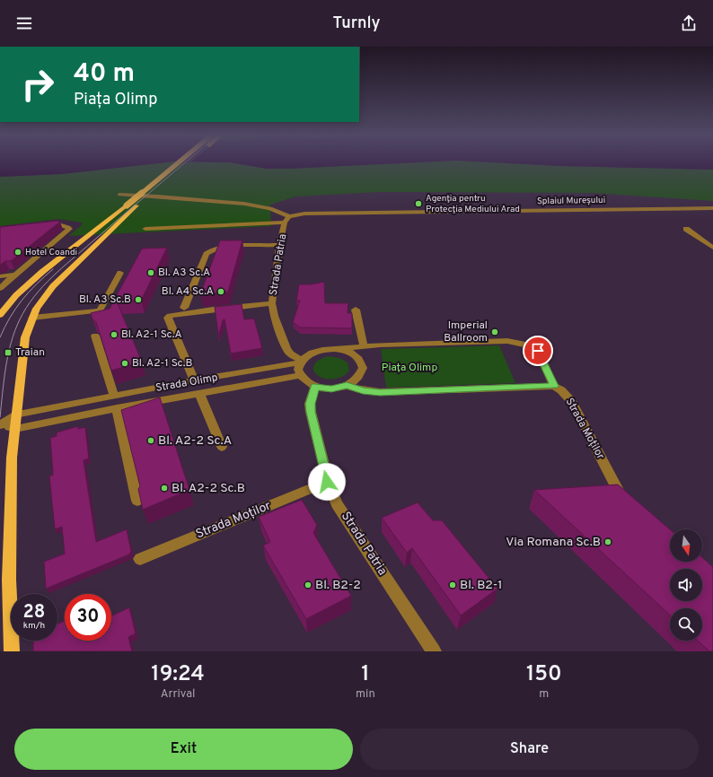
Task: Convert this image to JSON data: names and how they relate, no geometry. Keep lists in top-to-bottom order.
{
  "streets": {
    "street": [
      "Splaiul Mureșului",
      "Strada Patria",
      "Strada Olimp",
      "Strada Moților"
    ]
  },
  "crossings": [
    ["Splaiul Mureșului", "Strada Patria"],
    ["Strada Patria", "Strada Olimp"],
    ["Strada Patria", "Strada Moților"]
  ],
  "parks": ["Piața Olimp"],
  "places": {
    "other": [
      "Agenţia pentru Protecţia Mediului Arad",
      "Hotel Coandi",
      "Bl. A3 Sc.A",
      "Bl. A4 Sc.A",
      "Bl. A3 Sc.B",
      "Imperial Ballroom",
      "Bl. A2-1 Sc.A",
      "Bl. A2-1 Sc.B",
      "Bl. A2-2 Sc.A",
      "Bl. A2-2 Sc.B",
      "Via Romana Sc.B",
      "Bl. B2-2",
      "Bl. B2-1"
    ],
    "transit": ["Traian"]
  },
  "north": "bottom",
  "page": {
    "header": "Turnly",
    "turn": ["40 m", "Piața Olimp"],
    "speed": "28 km/h",
    "limit": "30",
    "eta": [
      "19:24",
      "Arrival",
      "1",
      "min",
      "150",
      "m"
    ],
    "buttons": ["Exit", "Share"]
  }
}
